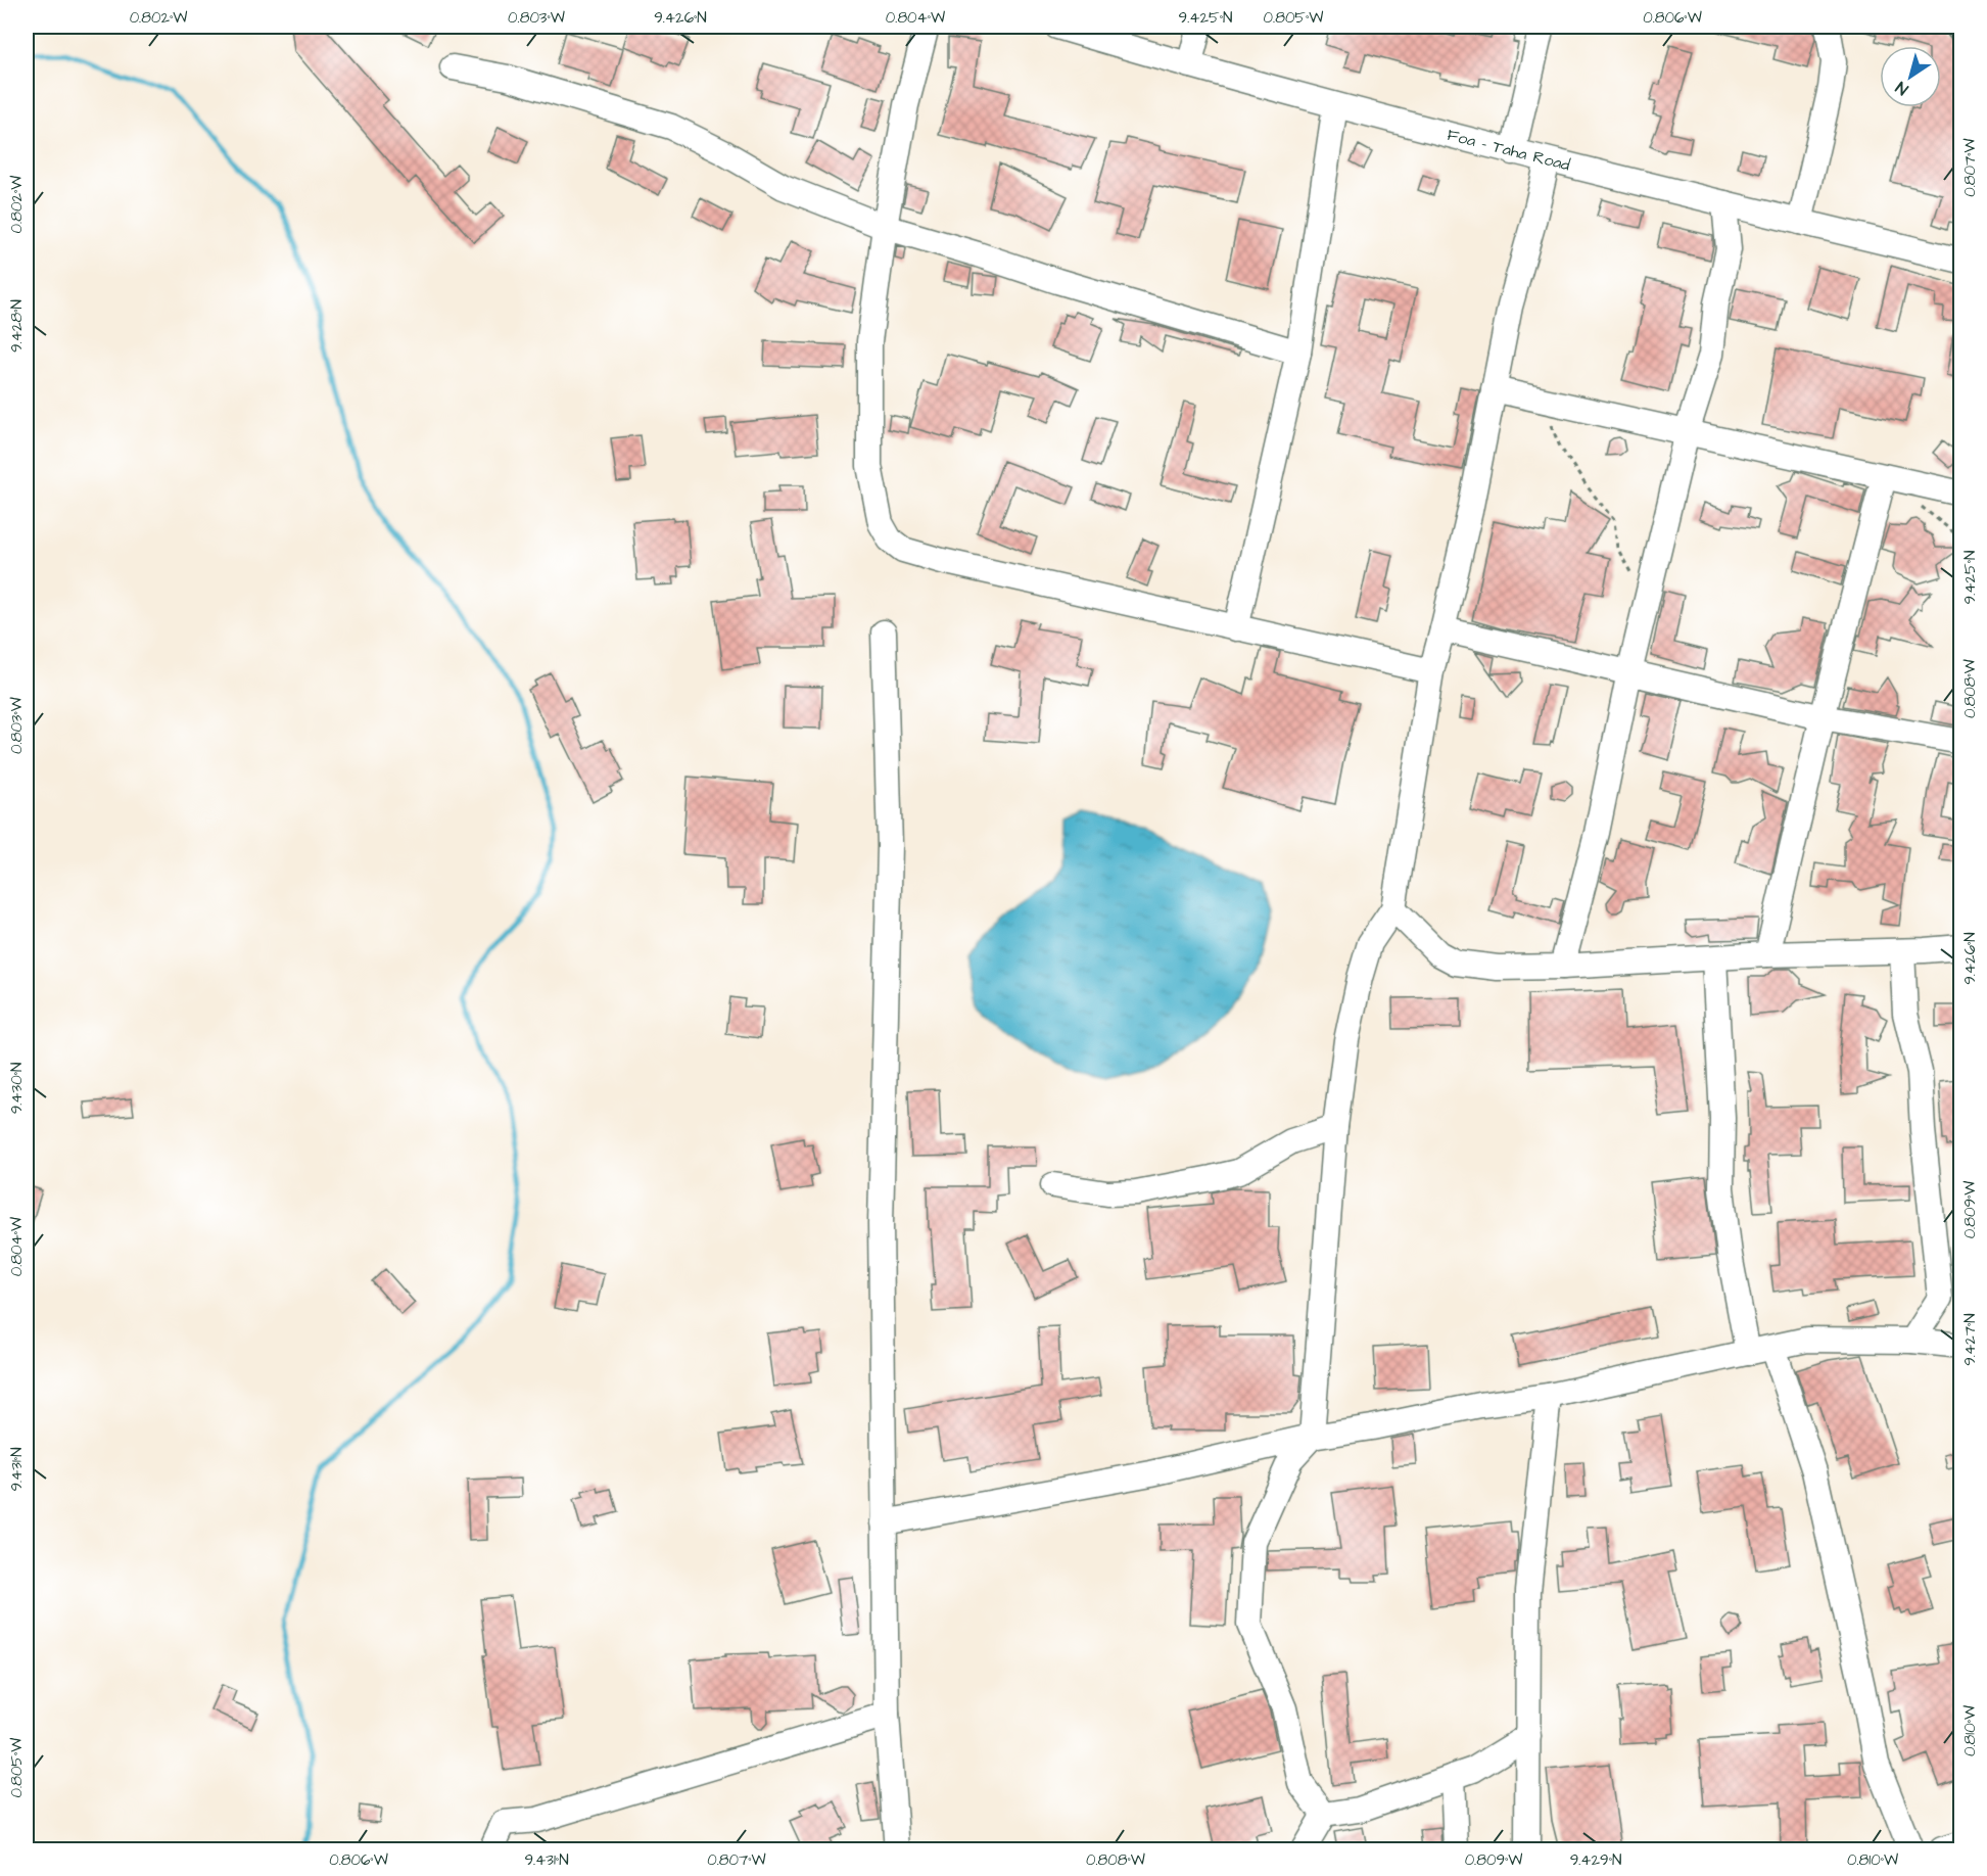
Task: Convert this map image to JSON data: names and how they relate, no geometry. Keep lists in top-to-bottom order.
{
  "streets": {
    "street": ["Foa - Taha Road"]
  },
  "north": "bottom left",
  "coordinates": [
    "0.802°W",
    "0.803°W",
    "9.426°N",
    "0.804°W",
    "9.425°N",
    "0.805°W",
    "0.806°W",
    "0.807°W",
    "9.428°N",
    "0.808°W",
    "9.430°N",
    "0.809°W",
    "9.427°N",
    "9.431°N",
    "0.810°W",
    "9.429°N"
  ]
}
